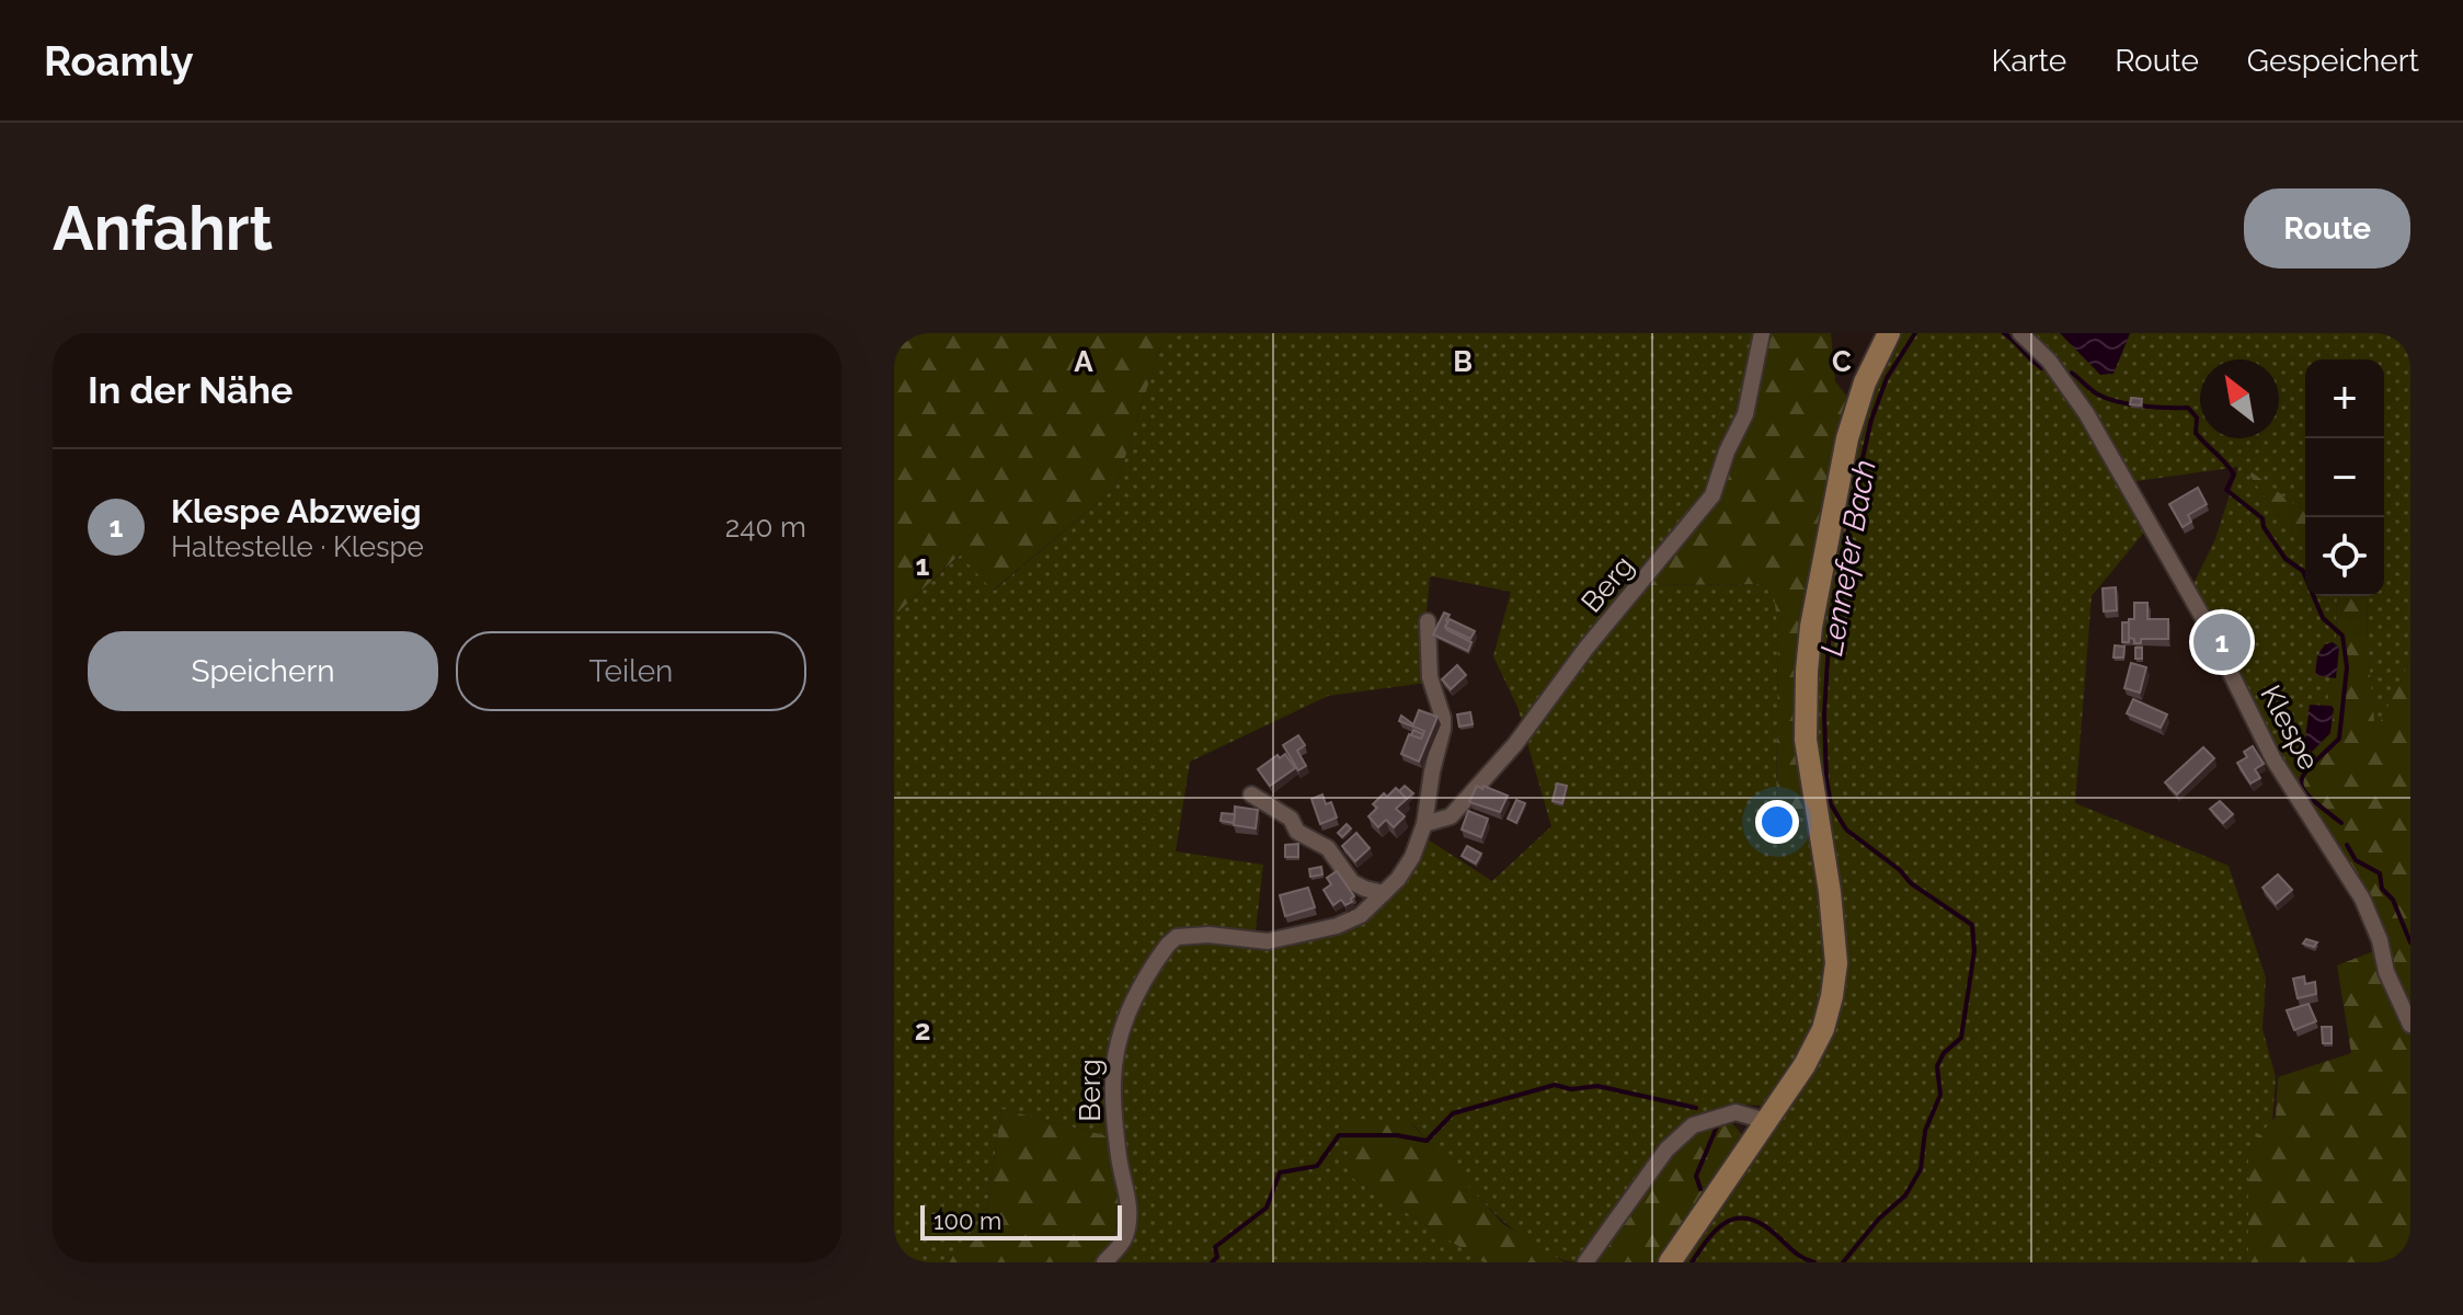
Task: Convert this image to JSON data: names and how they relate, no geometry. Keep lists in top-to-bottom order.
{
  "streets": {
    "street": ["Berg", "Klespe"]
  },
  "water": ["Lennefer Bach"],
  "scale_bar": "100 m",
  "north": "top left",
  "page": {
    "header": "Roamly",
    "nav": ["Karte", "Route", "Gespeichert"],
    "buttons": [
      "Route",
      ["Speichern", "Teilen"]
    ],
    "title": "Anfahrt",
    "heading": "In der Nähe",
    "map_buttons": ["+", "−"],
    "list": [
      {
        "mark": "1",
        "name": "Klespe Abzweig",
        "note": "Haltestelle · Klespe",
        "value": "240 m"
      }
    ],
    "pins": "1",
    "scale": "100 m"
  },
  "grid": {
    "columns": ["A", "B", "C"],
    "rows": ["1", "2"]
  }
}
